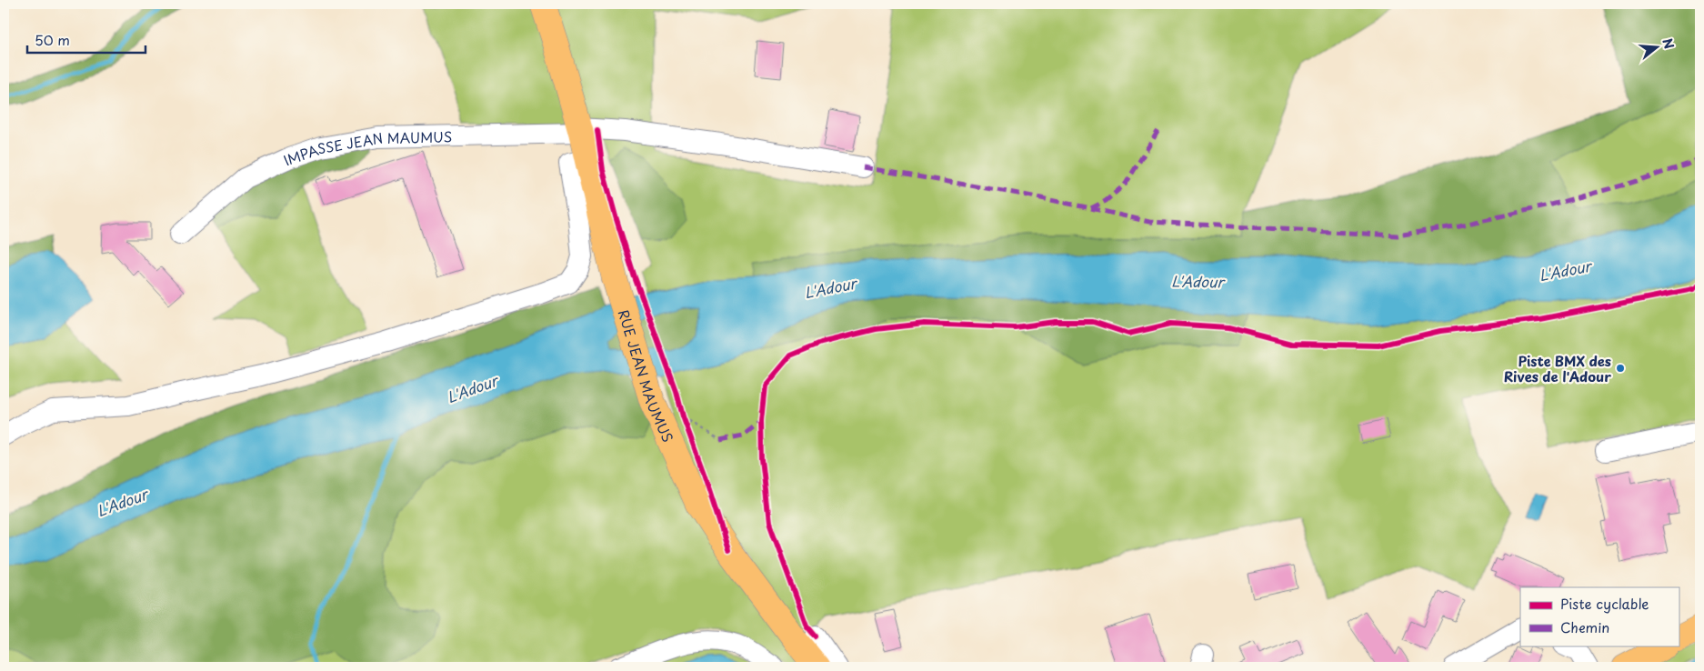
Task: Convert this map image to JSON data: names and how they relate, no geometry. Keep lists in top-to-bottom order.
{
  "streets": {
    "main road": ["RUE JEAN MAUMUS"],
    "street": ["IMPASSE JEAN MAUMUS"]
  },
  "crossings": [
    ["IMPASSE JEAN MAUMUS", "RUE JEAN MAUMUS"]
  ],
  "water": ["L'Adour"],
  "places": ["Piste BMX des Rives de l'Adour"],
  "legend": ["Piste cyclable", "Chemin"],
  "scale_bar": "50 m",
  "north": "right"
}
